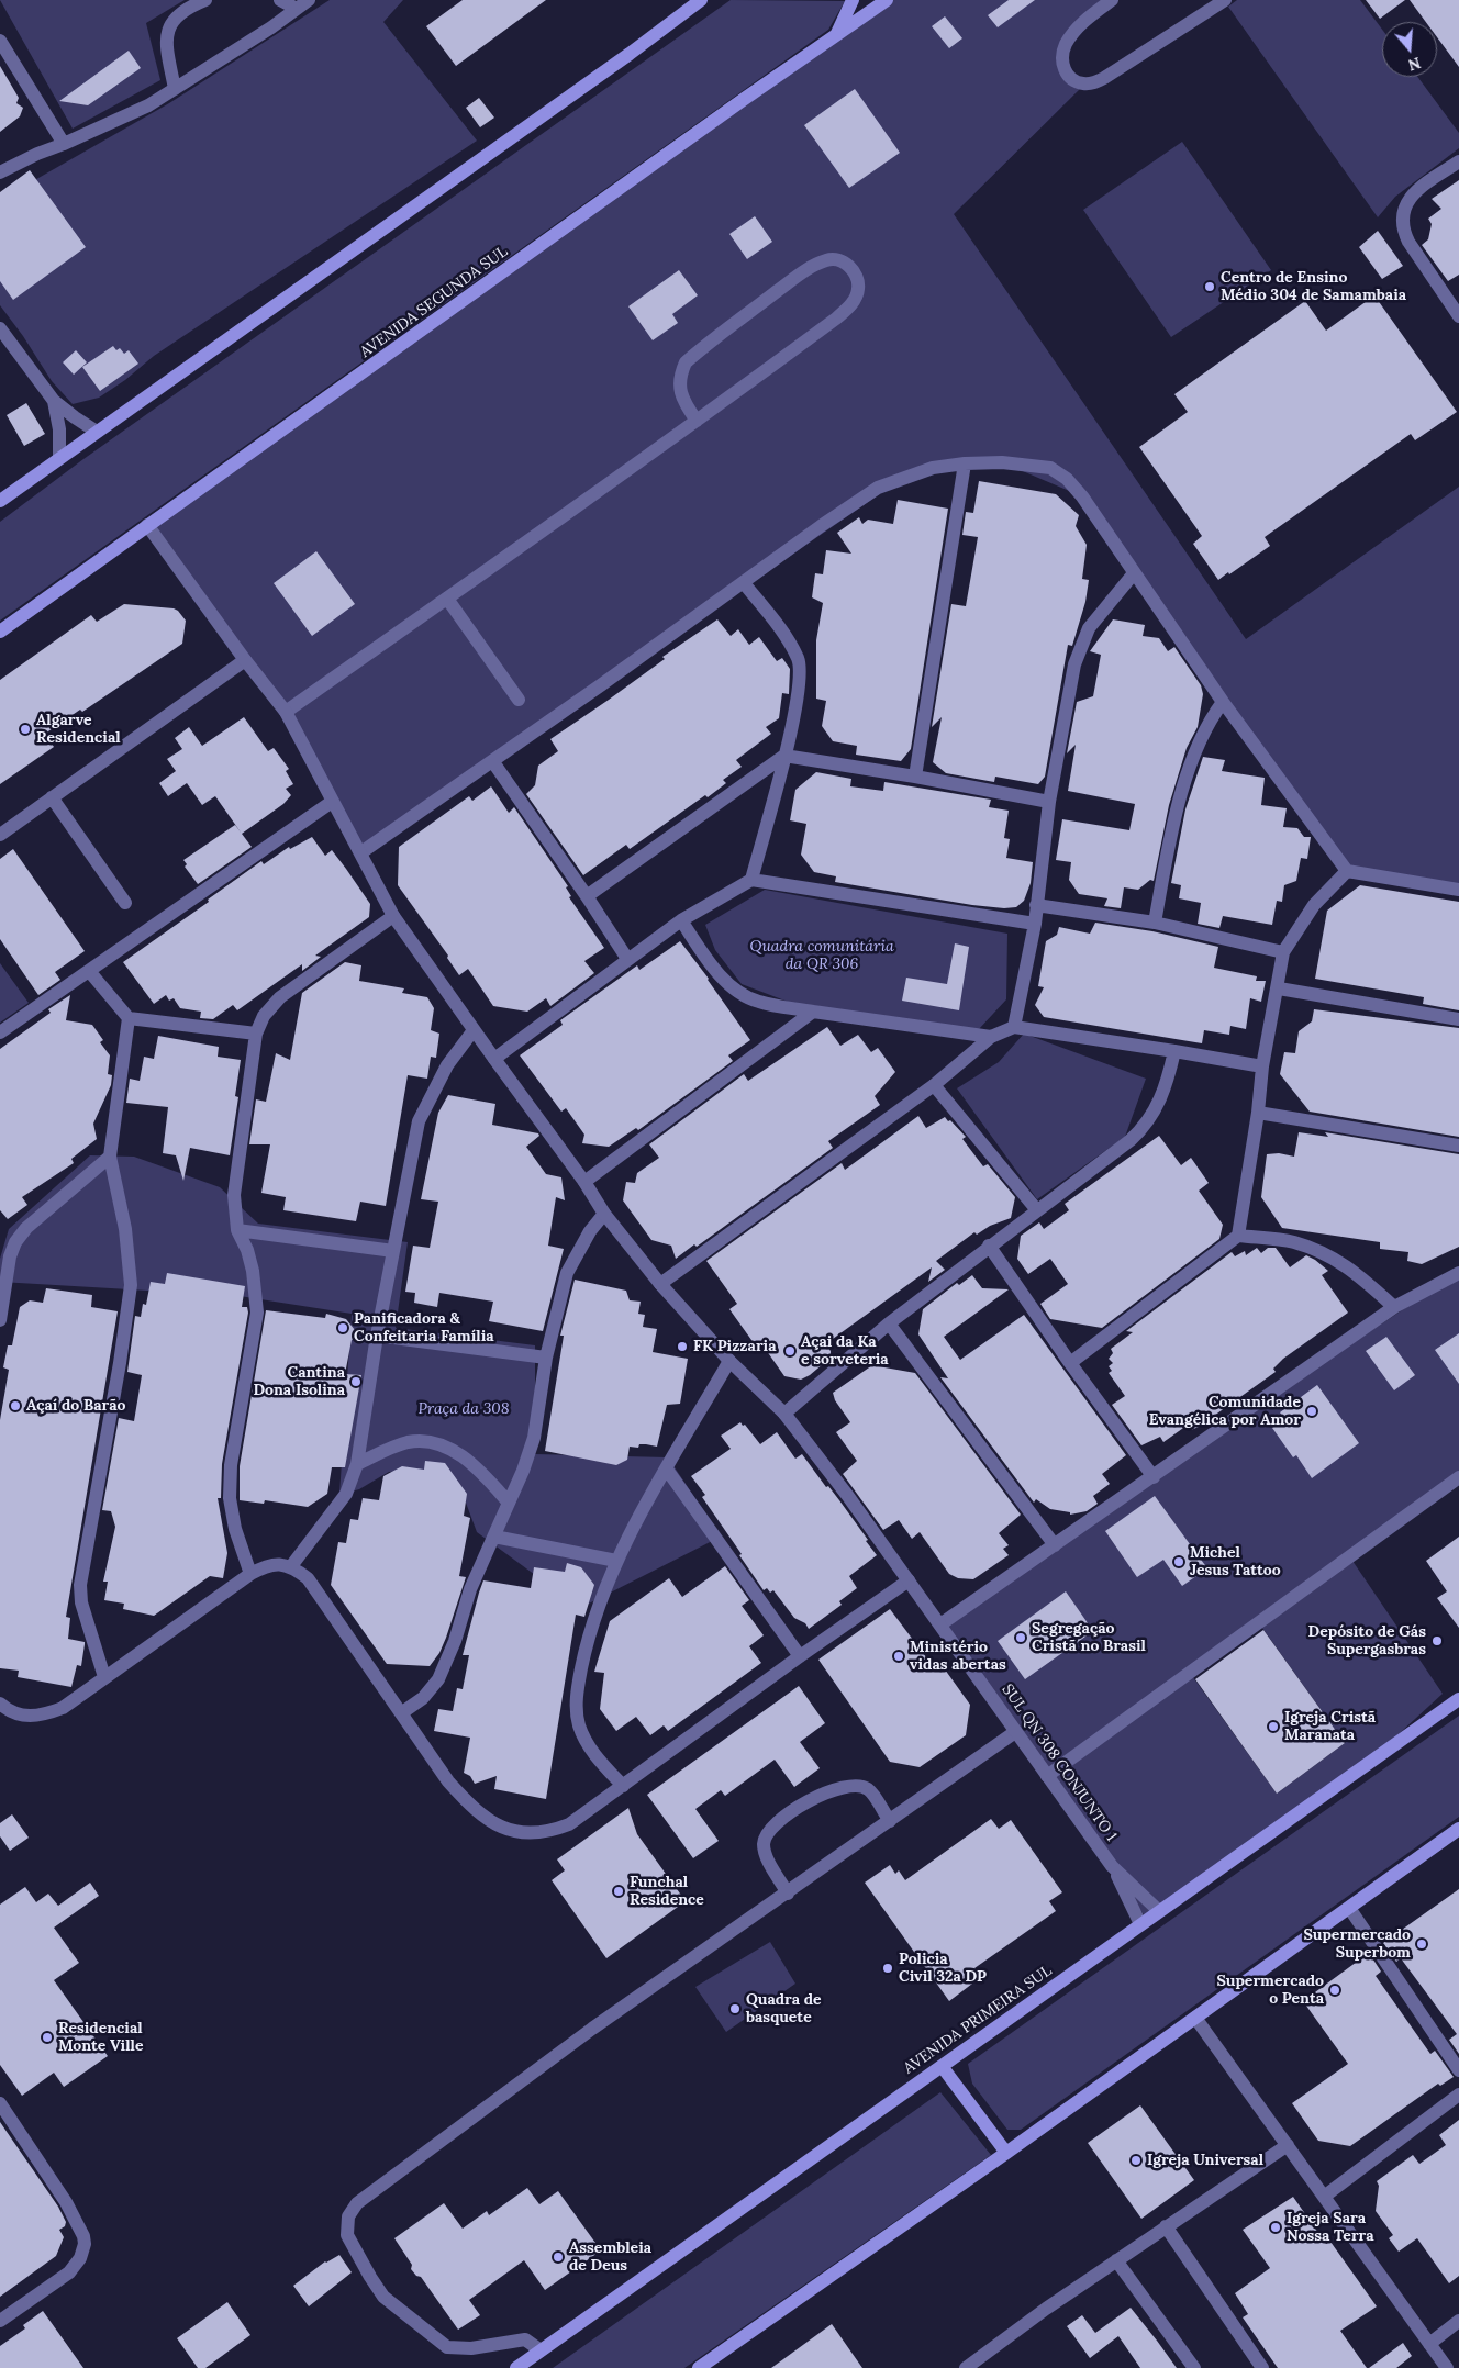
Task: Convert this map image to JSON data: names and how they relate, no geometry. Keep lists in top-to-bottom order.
{
  "streets": {
    "main road": ["AVENIDA SEGUNDA SUL", "AVENIDA PRIMEIRA SUL"],
    "street": ["SUL QN 308 CONJUNTO 1"]
  },
  "crossings": [
    ["AVENIDA SEGUNDA SUL", "SUL QN 308 CONJUNTO 1"],
    ["SUL QN 308 CONJUNTO 1", "AVENIDA PRIMEIRA SUL"]
  ],
  "parks": ["Quadra comunitária da QR 306", "Praça da 308"],
  "places": [
    "Centro de Ensino Médio 304 de Samambaia",
    "Algarve Residencial",
    "Panificadora & Confeitaria Família",
    "FK Pizzaria",
    "Açai da Ka e sorveteria",
    "Cantina Dona Isolina",
    "Açaí do Barão",
    "Comunidade Evangélica por Amor",
    "Michel Jesus Tattoo",
    "Segregação Cristã no Brasil",
    "Depósito de Gás Supergasbras",
    "Ministério vidas abertas",
    "Igreja Cristã Maranata",
    "Funchal Residence",
    "Supermercado Superbom",
    "Policia Civil 32a DP",
    "Supermercado o Penta",
    "Quadra de basquete",
    "Residencial Monte Ville",
    "Igreja Universal",
    "Igreja Sara Nossa Terra",
    "Assembleia de Deus"
  ],
  "north": "bottom"
}
